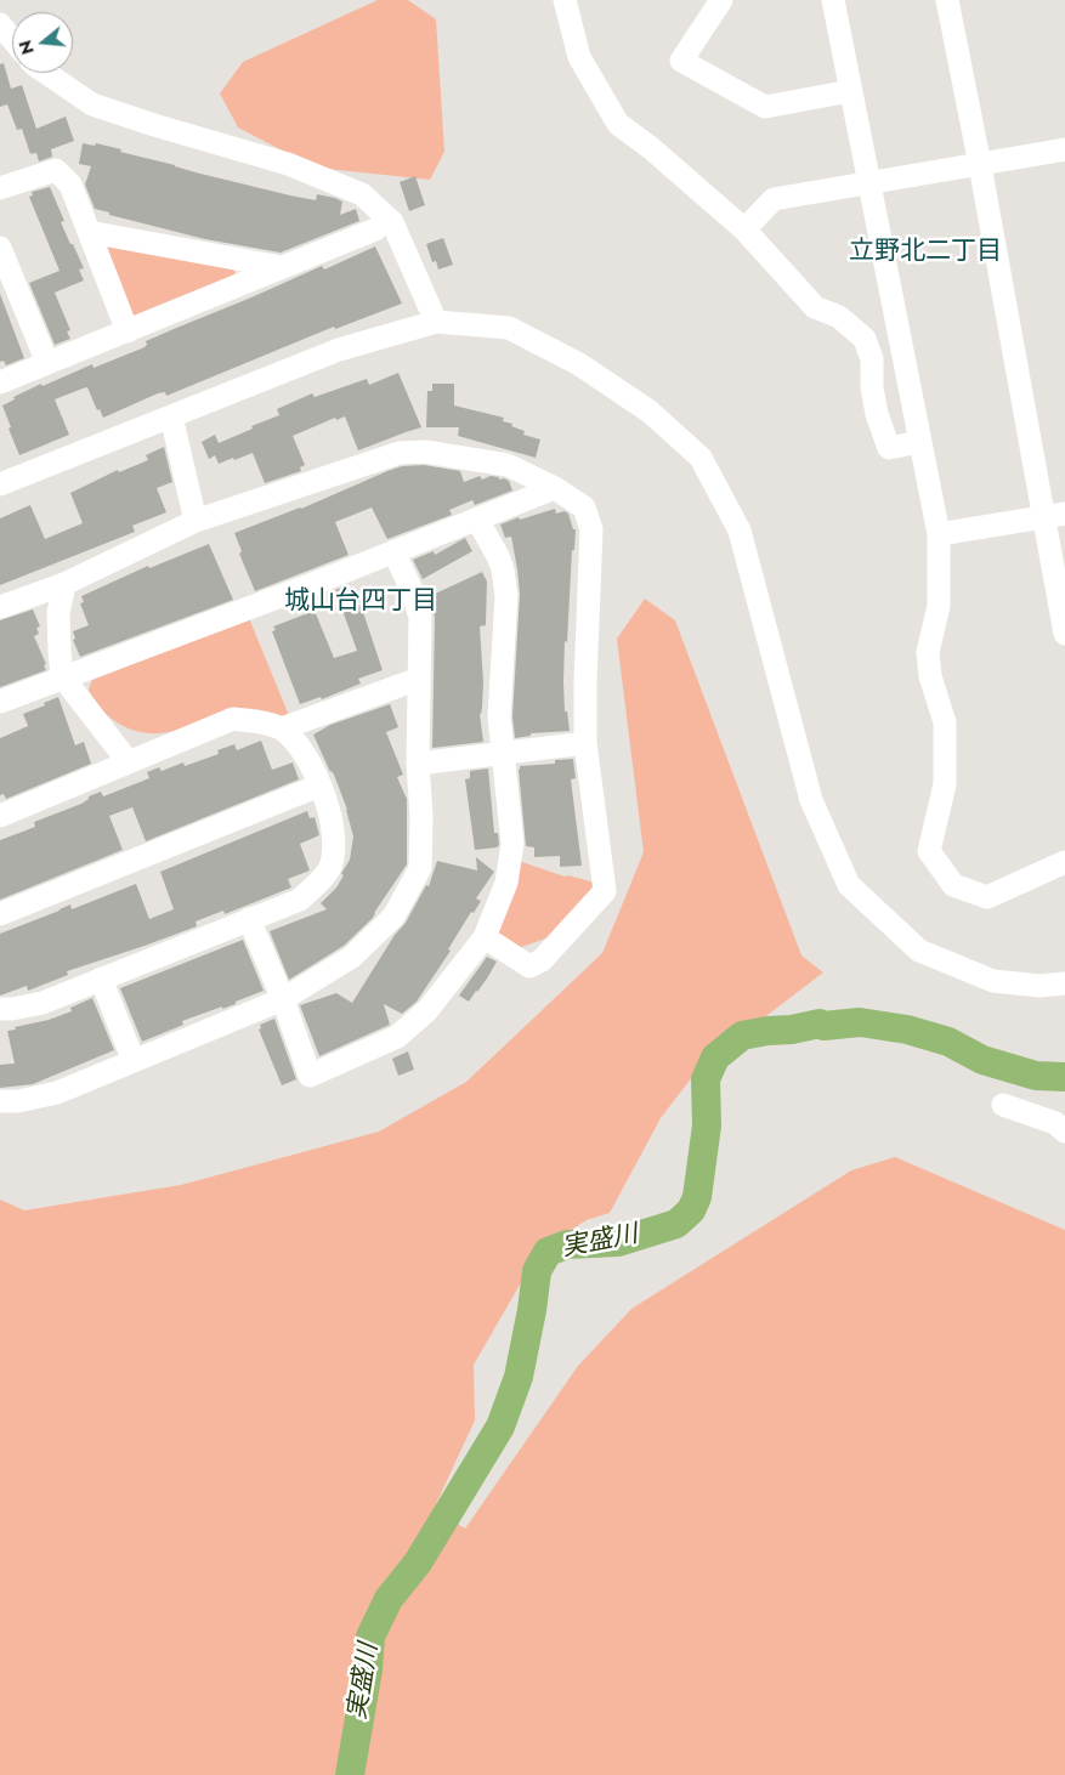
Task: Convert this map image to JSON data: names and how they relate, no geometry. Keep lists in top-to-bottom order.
{
  "districts": ["立野北二丁目", "城山台四丁目"],
  "water": ["実盛川"],
  "north": "left"
}
